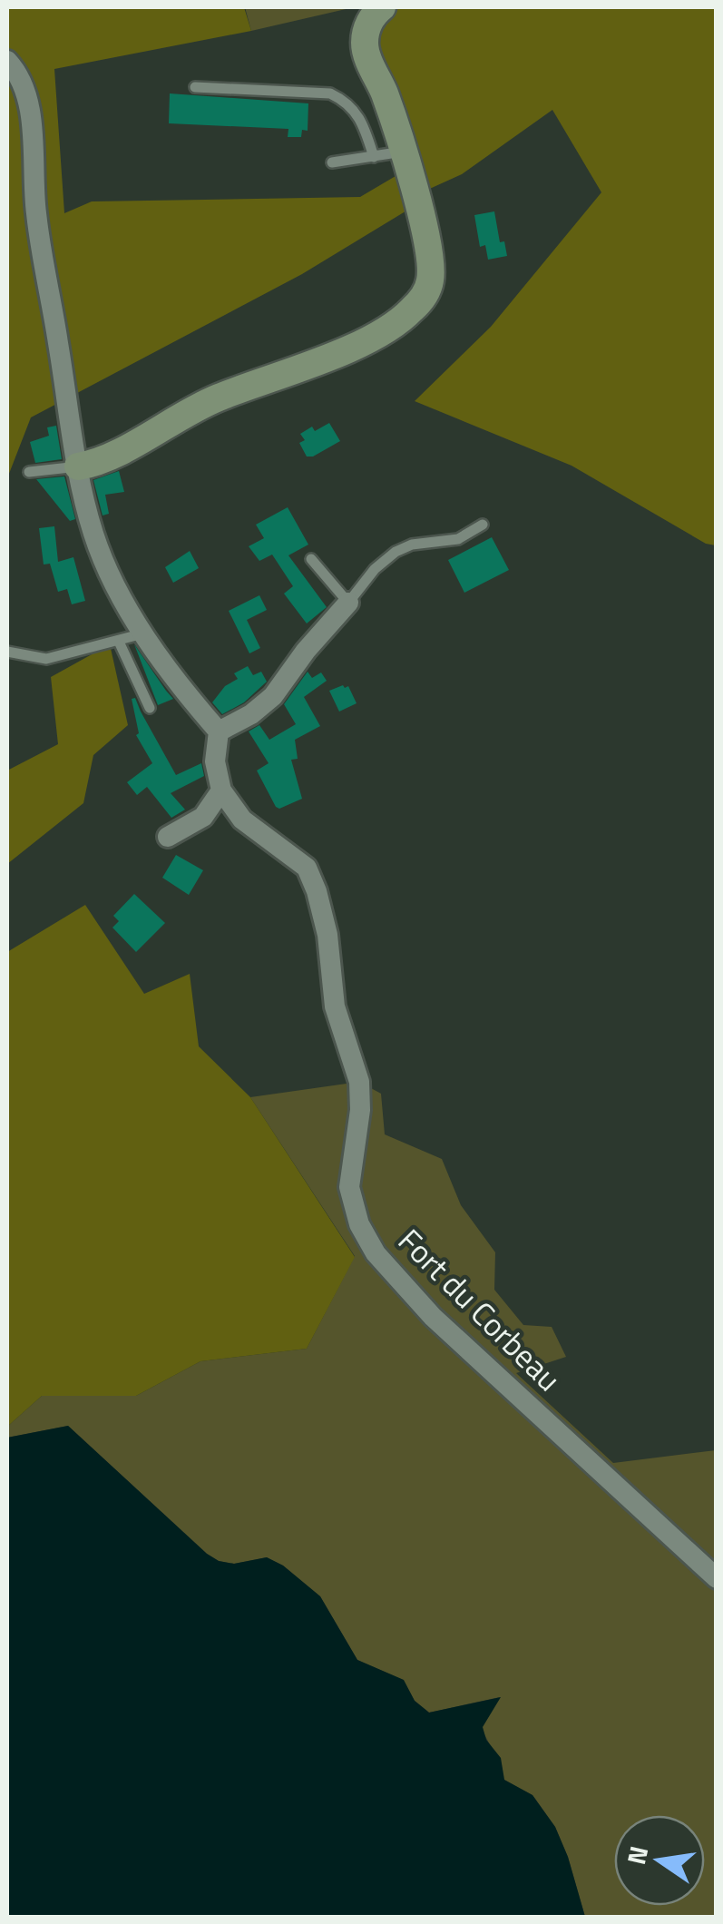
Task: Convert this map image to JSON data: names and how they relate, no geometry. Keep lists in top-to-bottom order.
{
  "streets": {
    "street": ["Fort du Corbeau"]
  },
  "north": "left"
}
